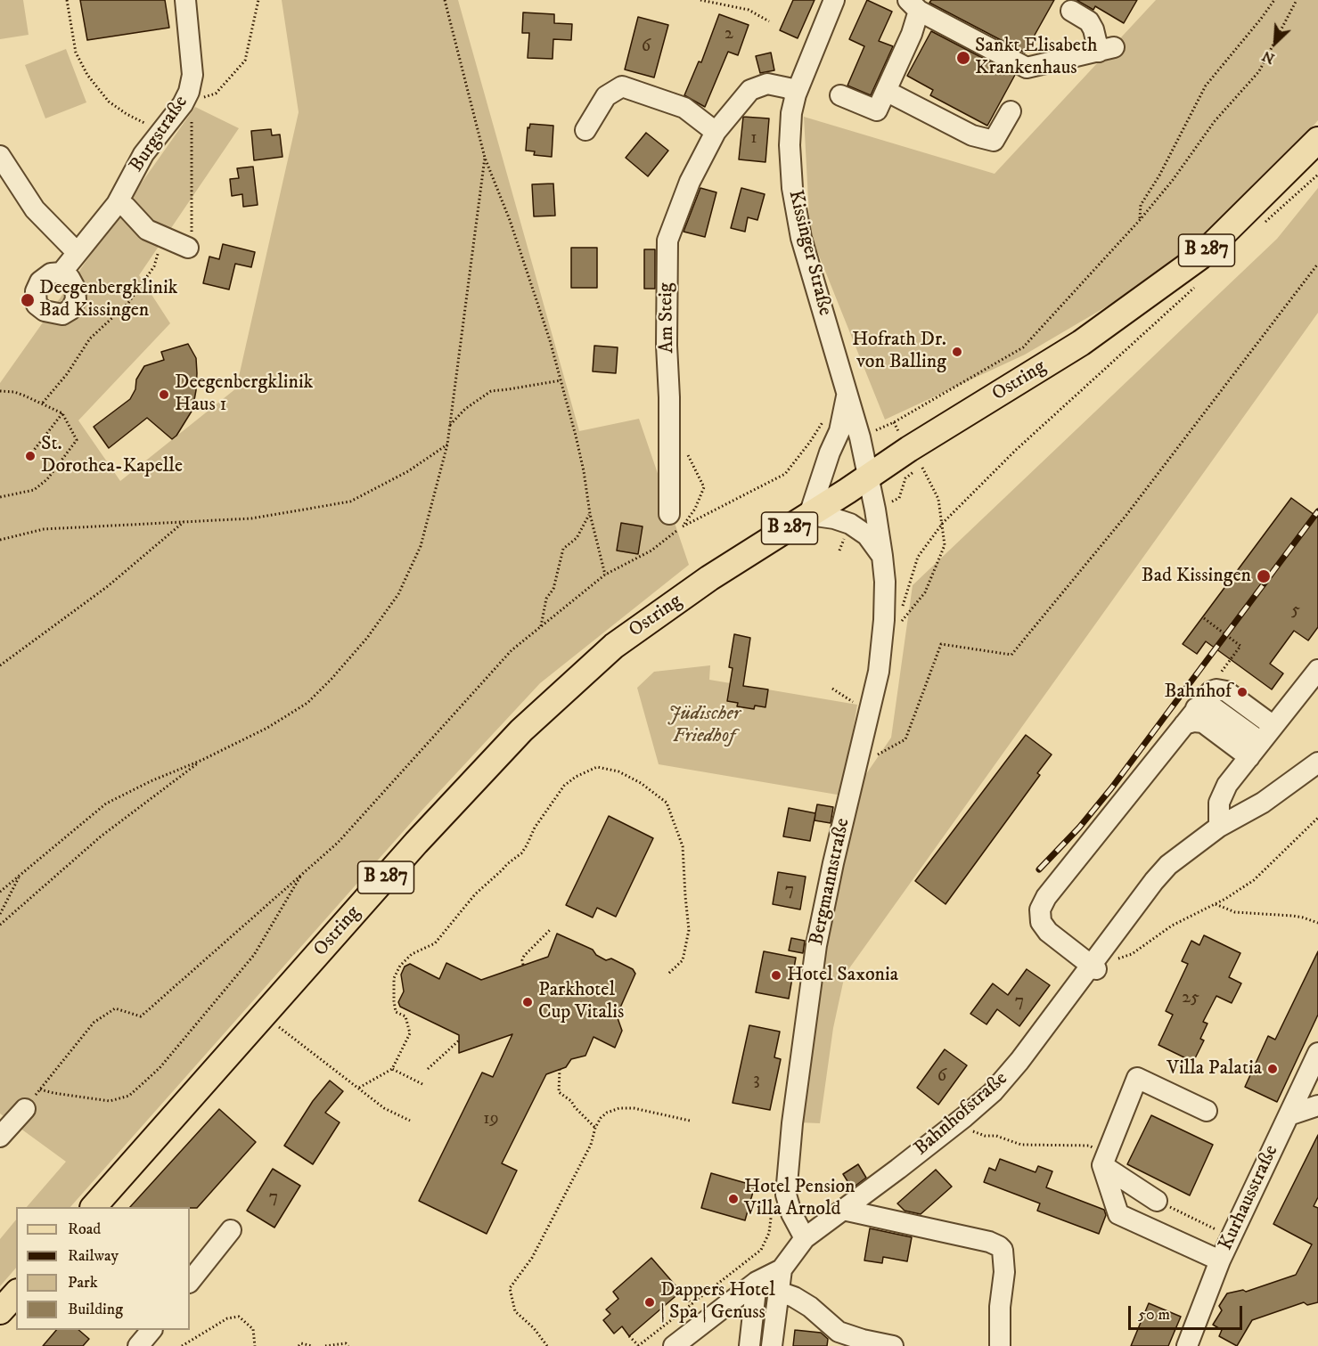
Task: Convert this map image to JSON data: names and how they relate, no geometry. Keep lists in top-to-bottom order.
{
  "streets": {
    "main road": ["B 287", "Ostring"],
    "street": [
      "Burgstraße",
      "Kissinger Straße",
      "Am Steig",
      "Bergmannstraße",
      "Bahnhofstraße",
      "Kurhausstraße"
    ]
  },
  "crossings": [
    ["Kissinger Straße", "Am Steig"],
    ["Kissinger Straße", "Ostring"],
    ["Kissinger Straße", "Bergmannstraße"],
    ["Ostring", "Bergmannstraße"],
    ["Bergmannstraße", "Bahnhofstraße"]
  ],
  "parks": ["Jüdischer Friedhof"],
  "places": [
    "Sankt Elisabeth Krankenhaus",
    "Deegenbergklinik Bad Kissingen",
    "Hofrath Dr. von Balling",
    "Deegenbergklinik Haus 1",
    "St. Dorothea-Kapelle",
    "Bad Kissingen",
    "Bahnhof",
    "Hotel Saxonia",
    "Parkhotel Cup Vitalis",
    "Villa Palatia",
    "Hotel Pension Villa Arnold",
    "Dappers Hotel | Spa | Genuss"
  ],
  "house_numbers": [
    "2",
    "6",
    "1",
    "5",
    "7",
    "25",
    "7",
    "6",
    "3",
    "19",
    "7"
  ],
  "legend": [
    "Road",
    "Railway",
    "Park",
    "Building"
  ],
  "scale_bar": "50 m",
  "north": "bottom left"
}
